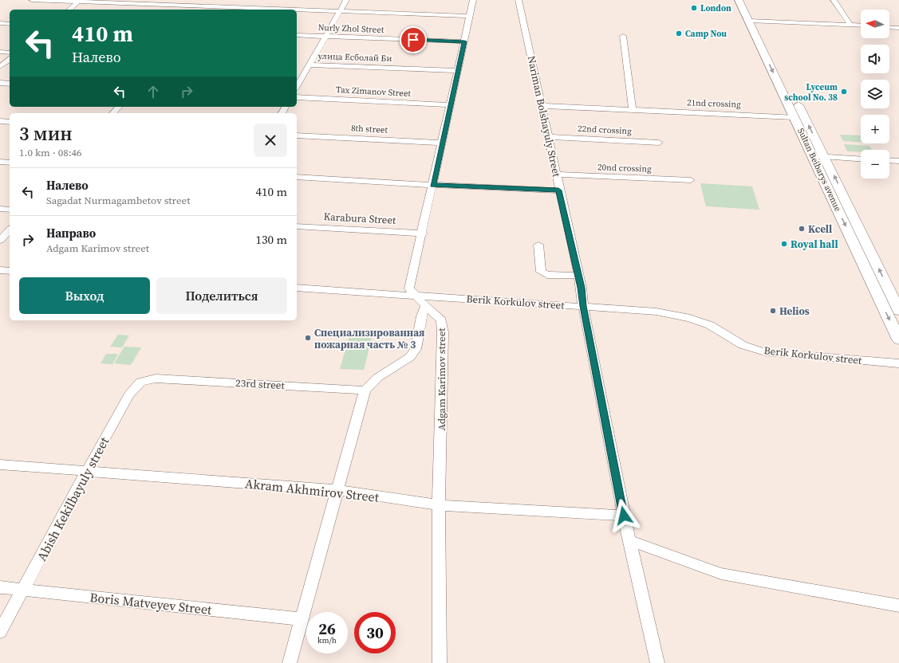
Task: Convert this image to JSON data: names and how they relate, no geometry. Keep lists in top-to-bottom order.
{
  "streets": {
    "main road": ["Sultan Beibarys avenue"],
    "street": [
      "Nurly Zhol Street",
      "улица Есболай Би",
      "Tax Zimanov Street",
      "21nd crossing",
      "Nariman Bolshayuly Street",
      "8th street",
      "22nd crossing",
      "20nd crossing",
      "Karabura Street",
      "Berik Korkulov street",
      "Adgam Karimov street",
      "23rd street",
      "Akram Akhmirov Street",
      "Abish Kekilbayuly street",
      "Boris Matveyev Street"
    ]
  },
  "crossings": [
    ["Nurly Zhol Street", "Adgam Karimov street"],
    ["улица Есболай Би", "Adgam Karimov street"],
    ["Tax Zimanov Street", "Adgam Karimov street"],
    ["21nd crossing", "Nariman Bolshayuly Street"],
    ["21nd crossing", "Sultan Beibarys avenue"],
    ["Nariman Bolshayuly Street", "22nd crossing"],
    ["Nariman Bolshayuly Street", "20nd crossing"],
    ["Nariman Bolshayuly Street", "Berik Korkulov street"],
    ["Nariman Bolshayuly Street", "Akram Akhmirov Street"],
    ["8th street", "Adgam Karimov street"],
    ["Karabura Street", "Adgam Karimov street"],
    ["Berik Korkulov street", "Adgam Karimov street"],
    ["Adgam Karimov street", "Akram Akhmirov Street"],
    ["23rd street", "Abish Kekilbayuly street"],
    ["Akram Akhmirov Street", "Abish Kekilbayuly street"],
    ["Abish Kekilbayuly street", "Boris Matveyev Street"]
  ],
  "places": [
    "London",
    "Camp Nou",
    "Lyceum school No. 38",
    "Kcell",
    "Royal hall",
    "Helios",
    "Специализированная пожарная часть № 3"
  ],
  "north": "left",
  "page": {
    "map_buttons": ["+", "−"],
    "turn": ["410 m", "Налево"],
    "heading": ["3 мин", "1.0 km · 08:46"],
    "list": [
      {
        "name": "Налево",
        "note": "Sagadat Nurmagambetov street",
        "value": "410 m"
      },
      {
        "name": "Направо",
        "note": "Adgam Karimov street",
        "value": "130 m"
      }
    ],
    "buttons": ["Выход", "Поделиться"],
    "speed": "26 km/h",
    "limit": "30"
  }
}
